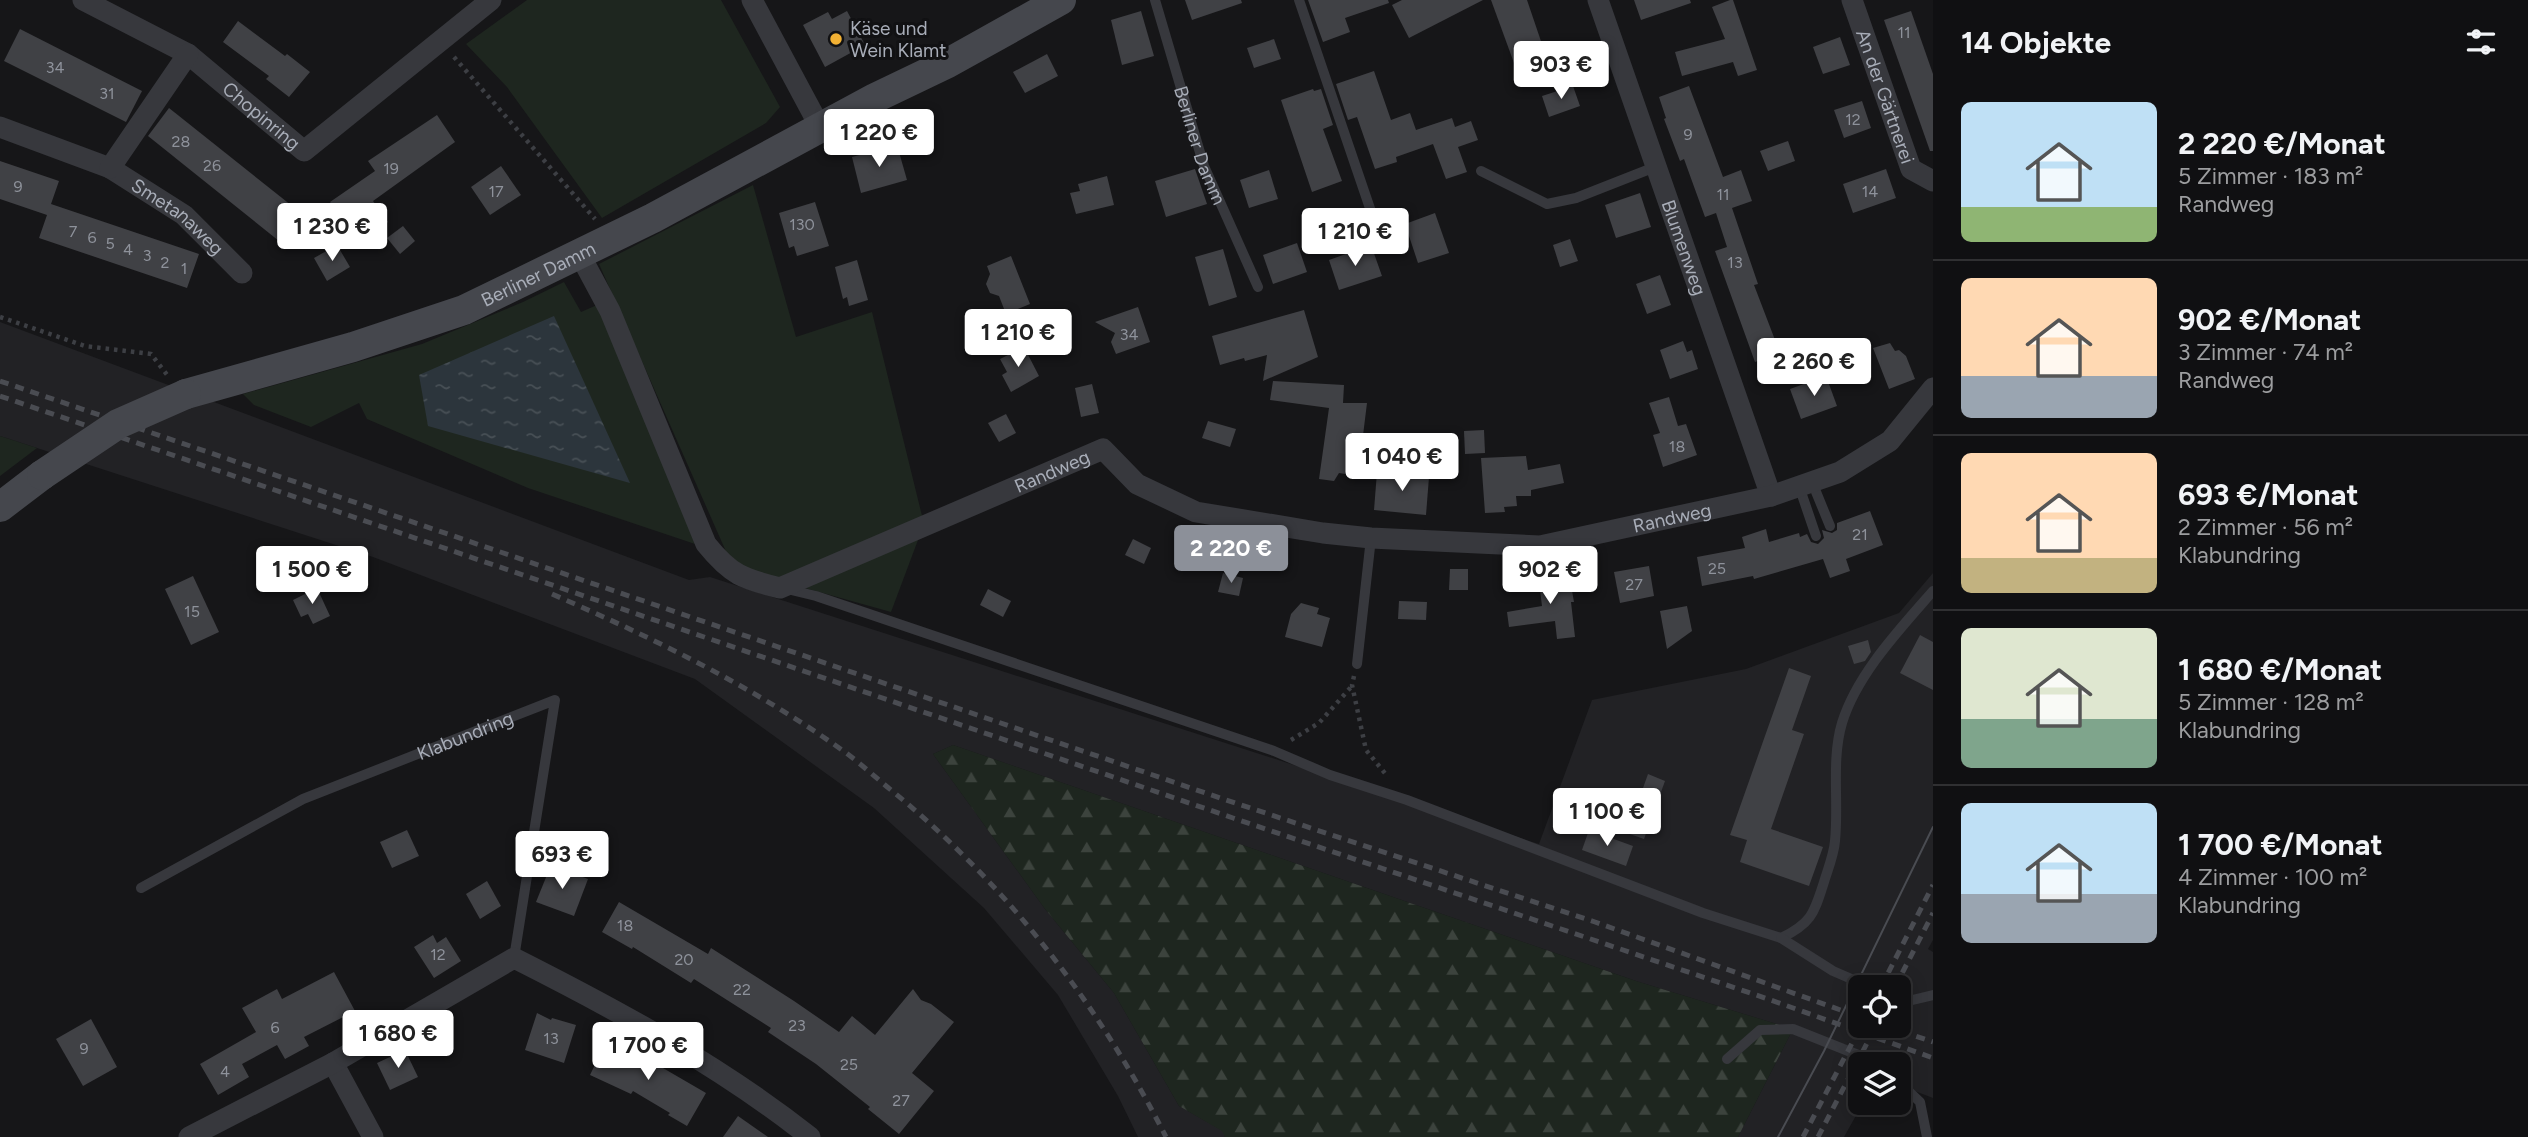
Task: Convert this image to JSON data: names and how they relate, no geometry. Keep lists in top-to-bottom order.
{
  "streets": {
    "main road": ["Berliner Damm"],
    "street": [
      "An der Gärtnerei",
      "Chopinring",
      "Smetanaweg",
      "Blumenweg",
      "Randweg"
    ],
    "lane": ["Klabundring"]
  },
  "crossings": [
    ["Chopinring", "Smetanaweg"],
    ["Blumenweg", "Randweg"]
  ],
  "places": ["Käse und Wein Klamt"],
  "house_numbers": [
    "11",
    "34",
    "31",
    "12",
    "9",
    "28",
    "26",
    "19",
    "9",
    "17",
    "14",
    "11",
    "130",
    "7",
    "6",
    "5",
    "4",
    "3",
    "2",
    "13",
    "1",
    "34",
    "18",
    "21",
    "25",
    "27",
    "15",
    "18",
    "12",
    "20",
    "22",
    "23",
    "6",
    "13",
    "9",
    "25",
    "4",
    "27"
  ],
  "page": {
    "heading": "14 Objekte",
    "price": [
      "903 €",
      "1 220 €",
      "1 230 €",
      "1 210 €",
      "1 210 €",
      "2 260 €",
      "1 040 €",
      "2 220 €",
      "1 500 €",
      "902 €",
      "1 100 €",
      "693 €",
      "1 680 €",
      "1 700 €"
    ],
    "list": [
      {
        "name": "2 220 €/Monat",
        "note": "5 Zimmer · 183 m² · Randweg"
      },
      {
        "name": "902 €/Monat",
        "note": "3 Zimmer · 74 m² · Randweg"
      },
      {
        "name": "693 €/Monat",
        "note": "2 Zimmer · 56 m² · Klabundring"
      },
      {
        "name": "1 680 €/Monat",
        "note": "5 Zimmer · 128 m² · Klabundring"
      },
      {
        "name": "1 700 €/Monat",
        "note": "4 Zimmer · 100 m² · Klabundring"
      }
    ]
  }
}
